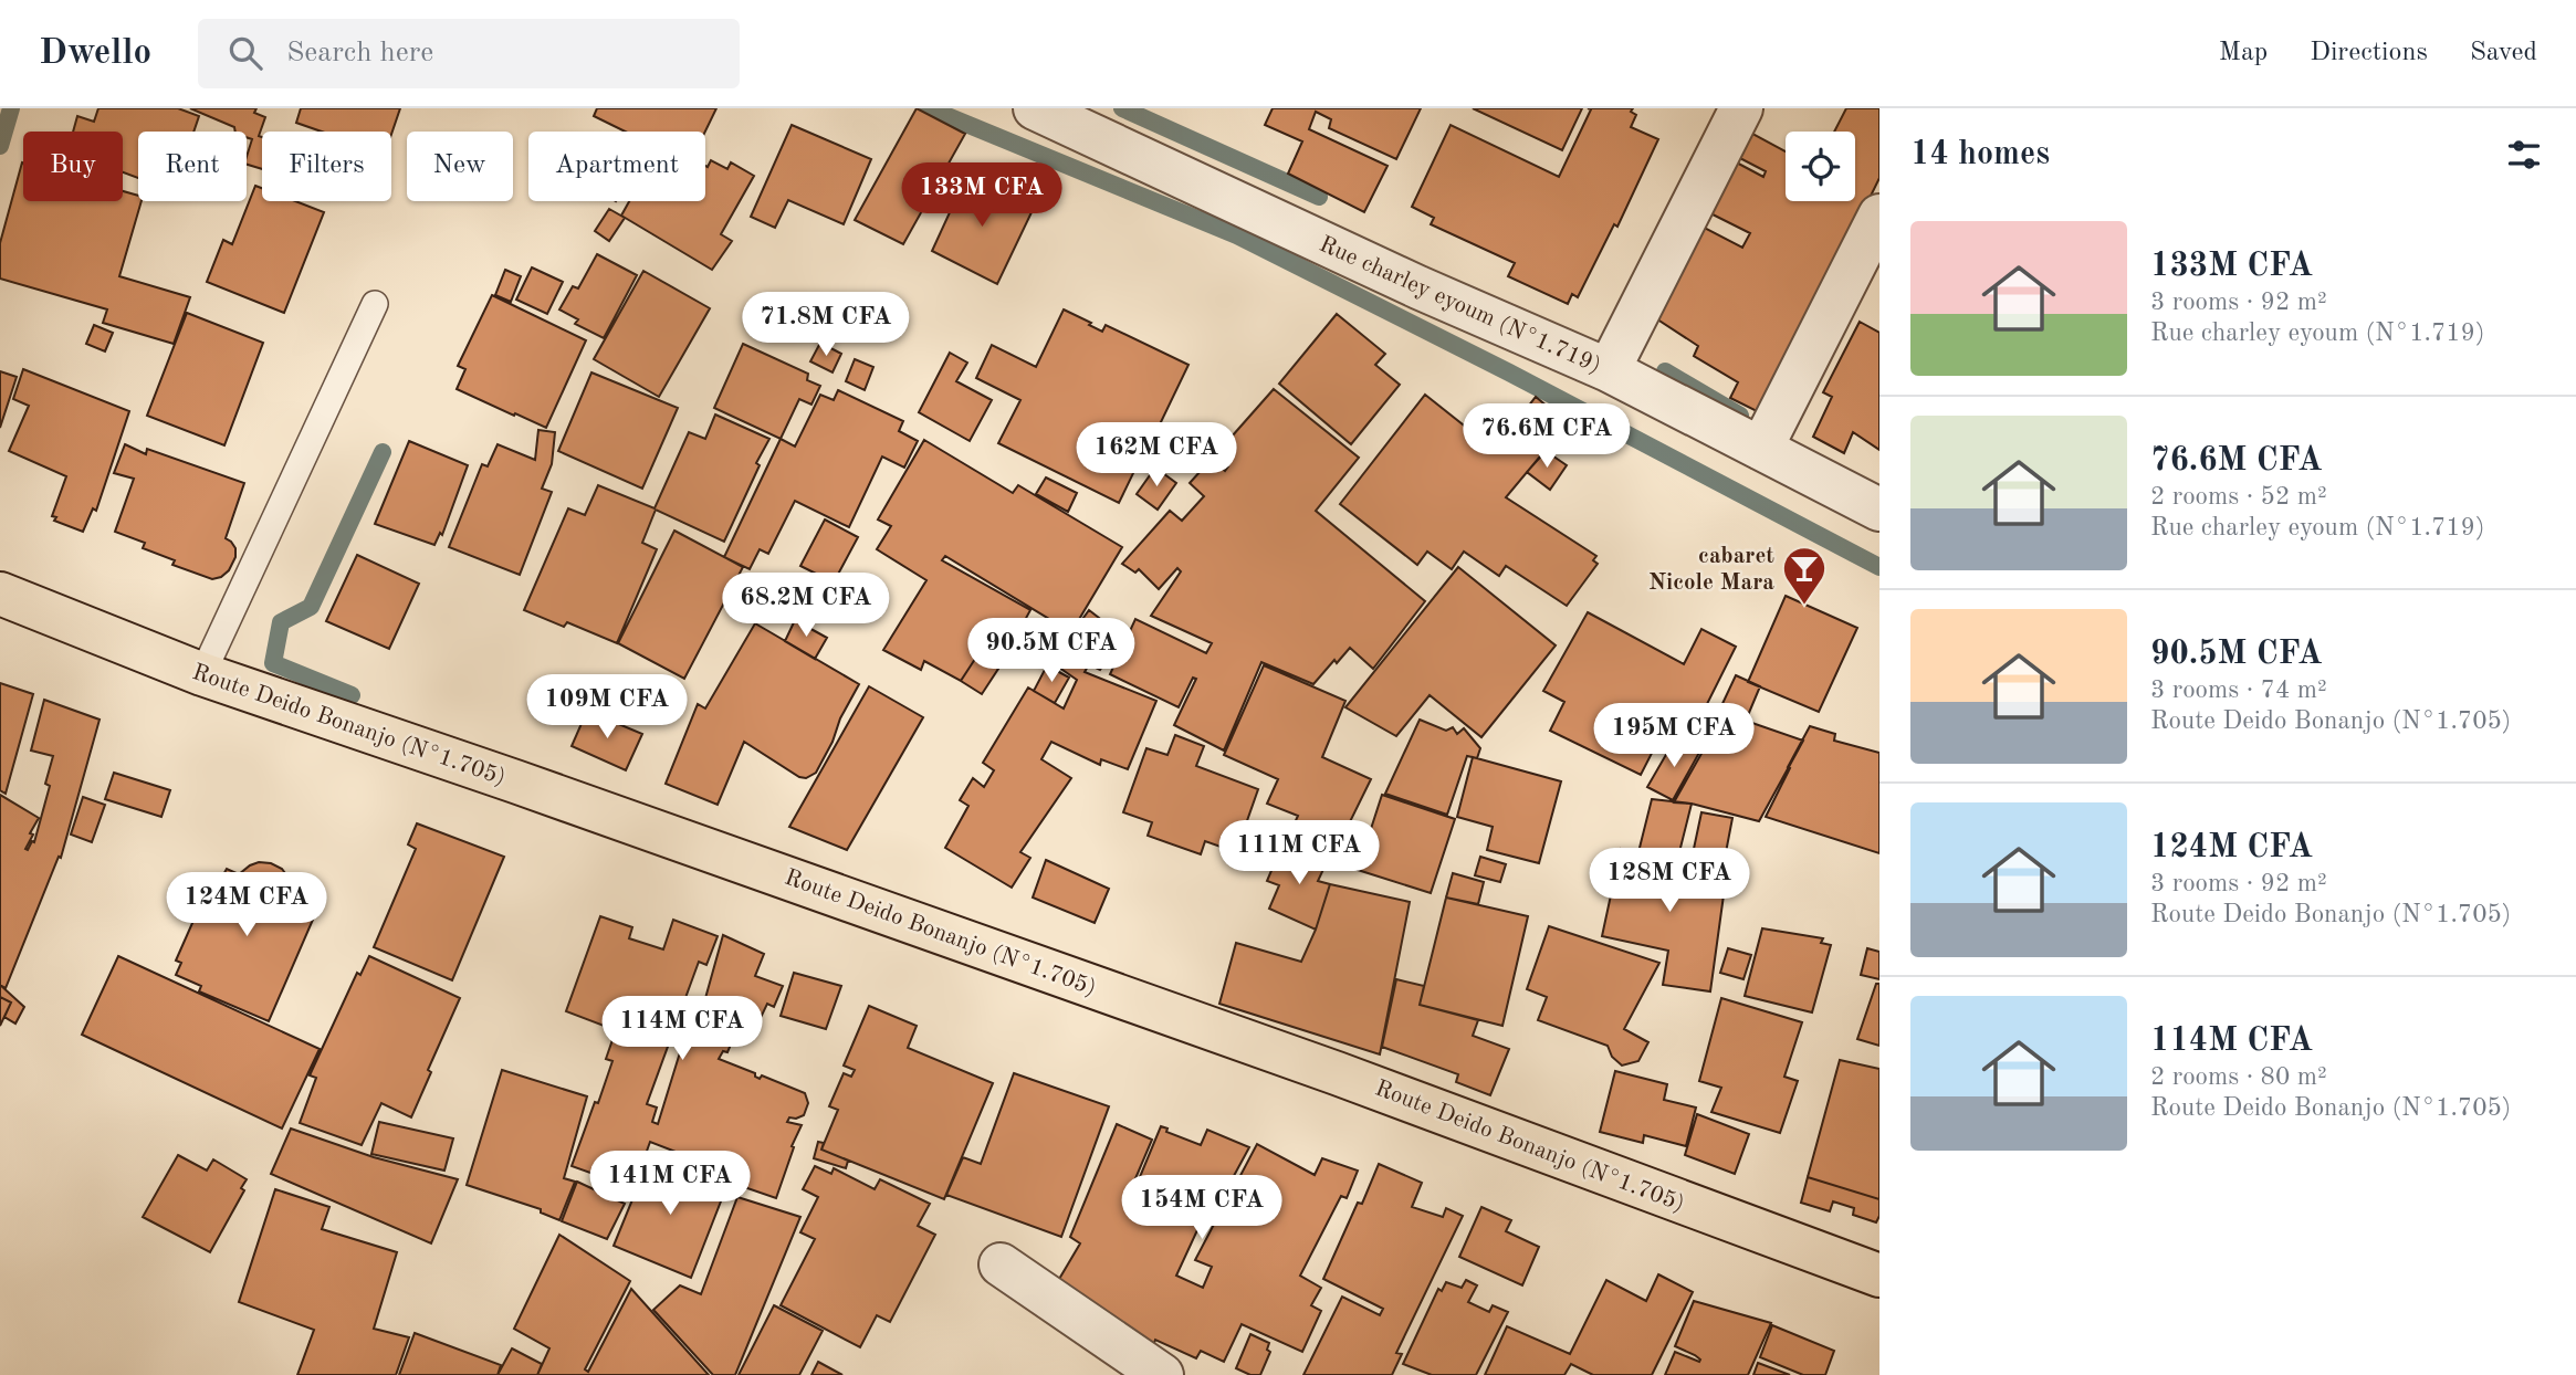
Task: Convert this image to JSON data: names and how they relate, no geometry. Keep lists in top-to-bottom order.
{
  "streets": {
    "main road": ["Route Deido Bonanjo (N°1.705)"],
    "street": ["Rue charley eyoum (N°1.719)"]
  },
  "places": {
    "bar": ["cabaret Nicole Mara"]
  },
  "page": {
    "header": "Dwello",
    "search": "Search here",
    "nav": ["Map", "Directions", "Saved"],
    "heading": "14 homes",
    "chip": [
      "Buy",
      "Rent",
      "Filters",
      "New",
      "Apartment"
    ],
    "price": [
      "133M CFA",
      "71.8M CFA",
      "76.6M CFA",
      "162M CFA",
      "68.2M CFA",
      "90.5M CFA",
      "109M CFA",
      "195M CFA",
      "111M CFA",
      "128M CFA",
      "124M CFA",
      "114M CFA",
      "141M CFA",
      "154M CFA"
    ],
    "list": [
      {
        "name": "133M CFA",
        "note": "3 rooms · 92 m² · Rue charley eyoum (N°1.719)"
      },
      {
        "name": "76.6M CFA",
        "note": "2 rooms · 52 m² · Rue charley eyoum (N°1.719)"
      },
      {
        "name": "90.5M CFA",
        "note": "3 rooms · 74 m² · Route Deido Bonanjo (N°1.705)"
      },
      {
        "name": "124M CFA",
        "note": "3 rooms · 92 m² · Route Deido Bonanjo (N°1.705)"
      },
      {
        "name": "114M CFA",
        "note": "2 rooms · 80 m² · Route Deido Bonanjo (N°1.705)"
      }
    ]
  }
}
